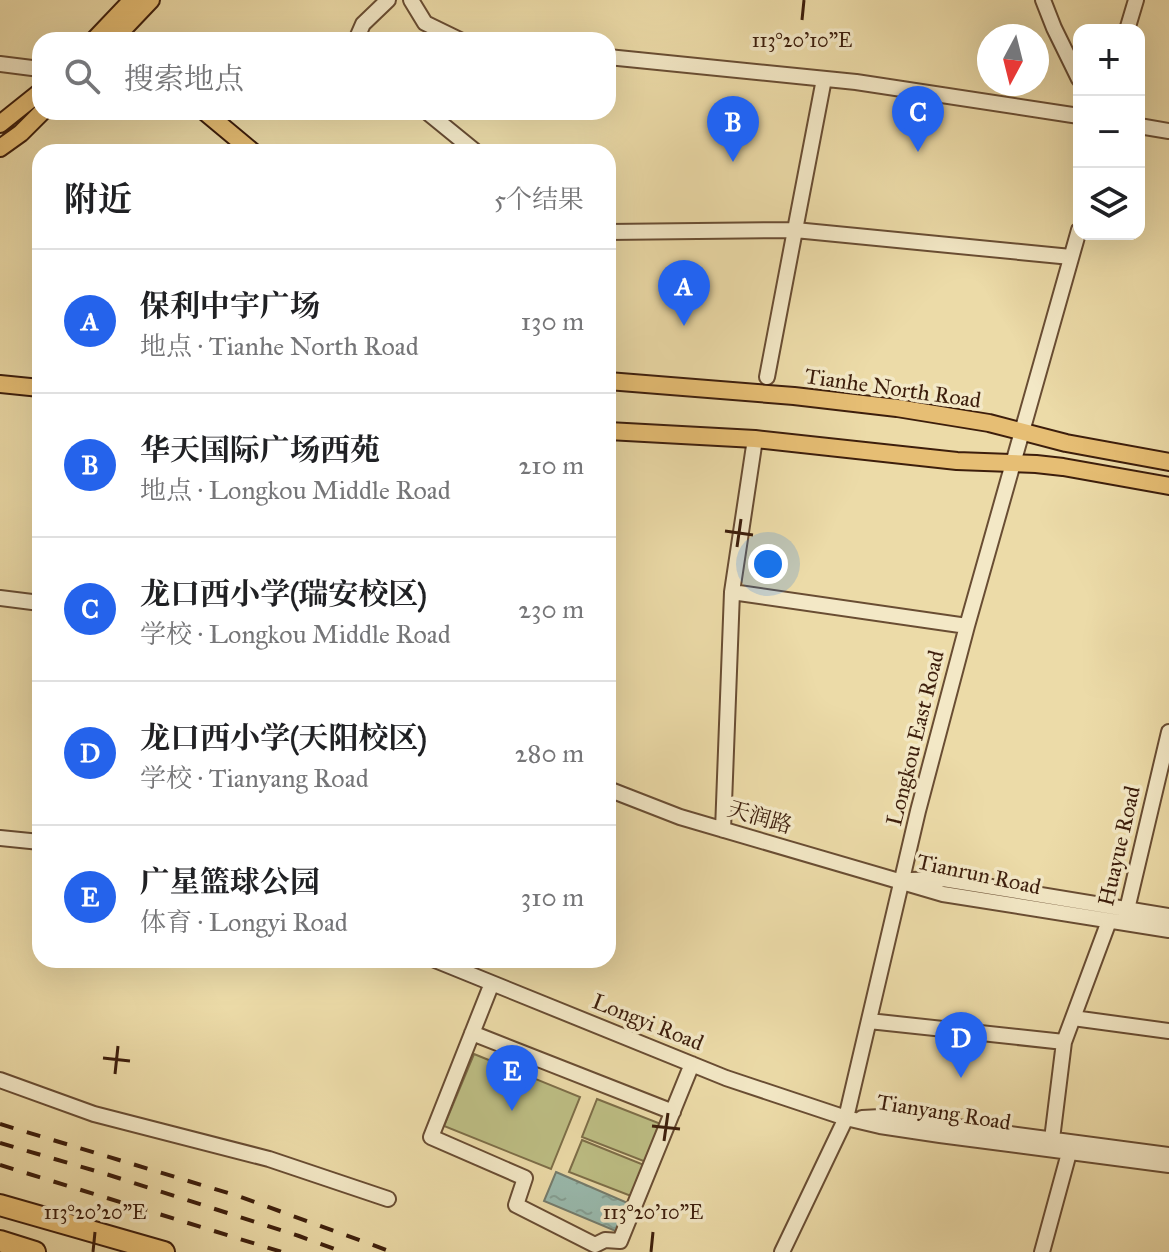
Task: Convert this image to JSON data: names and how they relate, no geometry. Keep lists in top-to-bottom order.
{
  "streets": {
    "main road": ["Tianhe North Road"],
    "street": [
      "Longkou East Road",
      "天润路",
      "Huayue Road",
      "Tianrun Road",
      "Longyi Road",
      "Tianyang Road"
    ]
  },
  "crossings": [
    ["Tianhe North Road", "Longkou East Road"],
    ["Longkou East Road", "天润路"],
    ["Longkou East Road", "Tianrun Road"],
    ["Longkou East Road", "Longyi Road"],
    ["Longkou East Road", "Tianyang Road"],
    ["天润路", "Tianrun Road"],
    ["Huayue Road", "Tianrun Road"],
    ["Huayue Road", "Tianyang Road"],
    ["Longyi Road", "Tianyang Road"]
  ],
  "north": "bottom",
  "page": {
    "map_buttons": ["+", "−"],
    "search": "搜索地点",
    "pins": [
      "C",
      "B",
      "A",
      "D",
      "E"
    ],
    "heading": ["附近", "5个结果"],
    "list": [
      {
        "mark": "A",
        "name": "保利中宇广场",
        "note": "地点 · Tianhe North Road",
        "value": "130 m"
      },
      {
        "mark": "B",
        "name": "华天国际广场西苑",
        "note": "地点 · Longkou Middle Road",
        "value": "210 m"
      },
      {
        "mark": "C",
        "name": "龙口西小学(瑞安校区)",
        "note": "学校 · Longkou Middle Road",
        "value": "230 m"
      },
      {
        "mark": "D",
        "name": "龙口西小学(天阳校区)",
        "note": "学校 · Tianyang Road",
        "value": "280 m"
      },
      {
        "mark": "E",
        "name": "广星篮球公园",
        "note": "体育 · Longyi Road",
        "value": "310 m"
      }
    ]
  },
  "coordinates": ["113°20'10\"E", "113°20'20\"E"]
}
